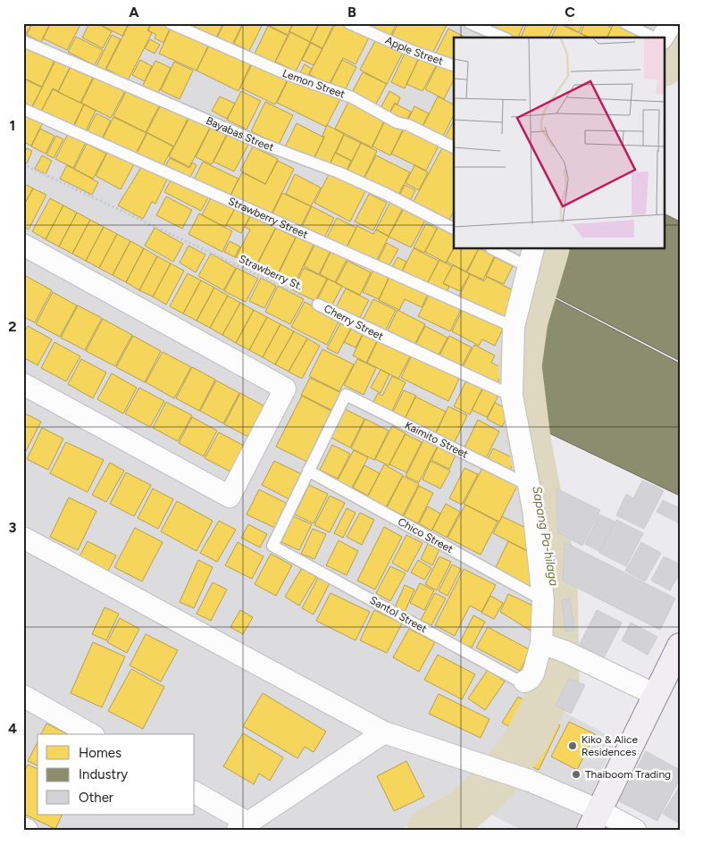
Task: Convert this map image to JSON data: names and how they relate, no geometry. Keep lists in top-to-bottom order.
{
  "streets": {
    "lane": [
      "Apple Street",
      "Lemon Street",
      "Bayabas Street",
      "Strawberry Street",
      "Cherry Street",
      "Kaimito Street",
      "Chico Street",
      "Santol Street"
    ],
    "path": ["Strawberry St."]
  },
  "crossings": [
    ["Kaimito Street", "Chico Street"],
    ["Kaimito Street", "Santol Street"],
    ["Chico Street", "Santol Street"]
  ],
  "water": ["Sapang Pa-hilaga"],
  "places": ["Kiko & Alice Residences", "Thaiboom Trading"],
  "legend": ["Homes", "Industry", "Other"],
  "grid": {
    "columns": ["A", "B", "C"],
    "rows": [
      "1",
      "2",
      "3",
      "4"
    ]
  }
}
